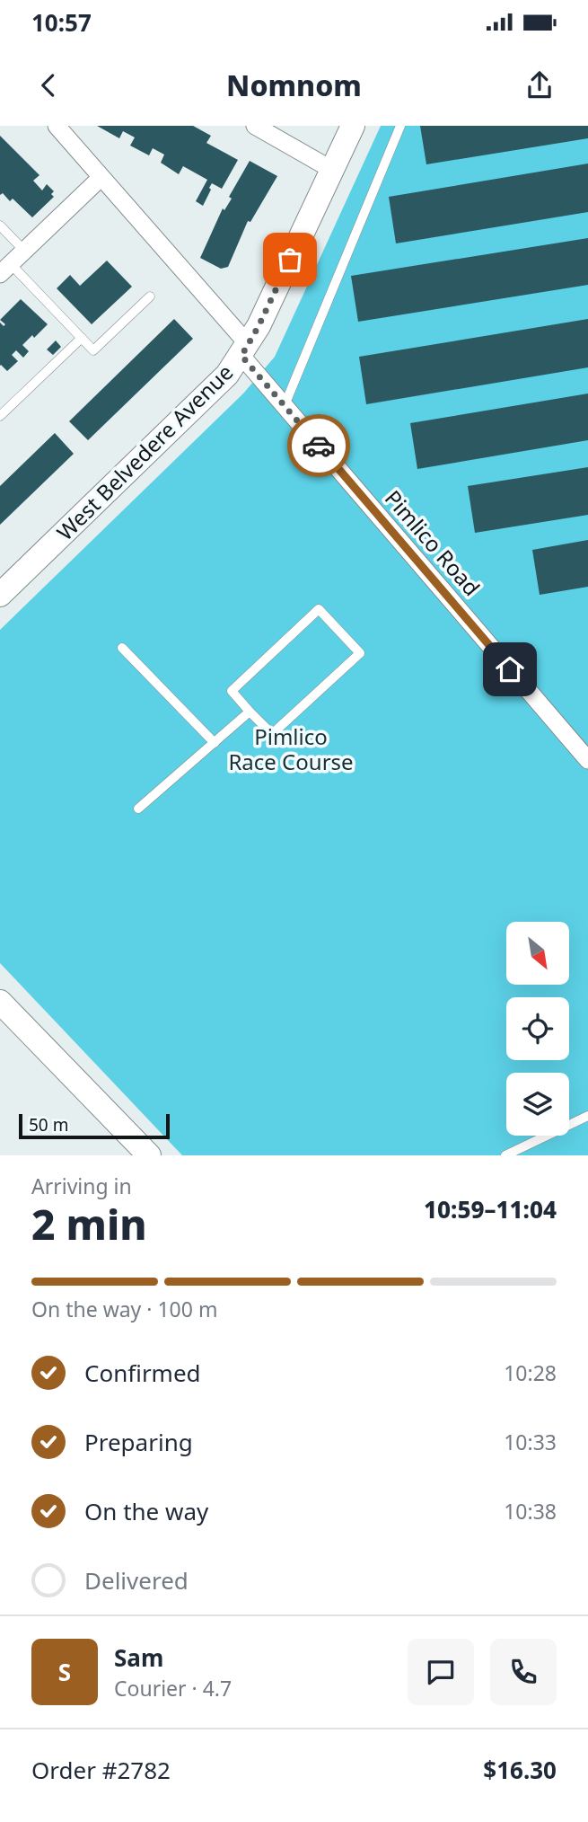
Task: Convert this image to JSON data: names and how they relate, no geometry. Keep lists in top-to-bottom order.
{
  "streets": {
    "main road": ["West Belvedere Avenue"],
    "street": ["Pimlico Road"]
  },
  "crossings": [
    ["West Belvedere Avenue", "Pimlico Road"]
  ],
  "parks": ["Pimlico Race Course"],
  "scale_bar": "50 m",
  "north": "bottom right",
  "page": {
    "status": "10:57",
    "header": "Nomnom",
    "scale": "50 m",
    "heading": ["2 min", "Arriving in", "10:59–11:04"],
    "panel": [
      "Sam",
      "Courier · 4.7",
      "Order #2782",
      "$16.30"
    ],
    "bar": "On the way · 100 m",
    "list": [
      ["Confirmed", "10:28"],
      ["Preparing", "10:33"],
      ["On the way", "10:38"],
      "Delivered"
    ],
    "round": "S"
  }
}
